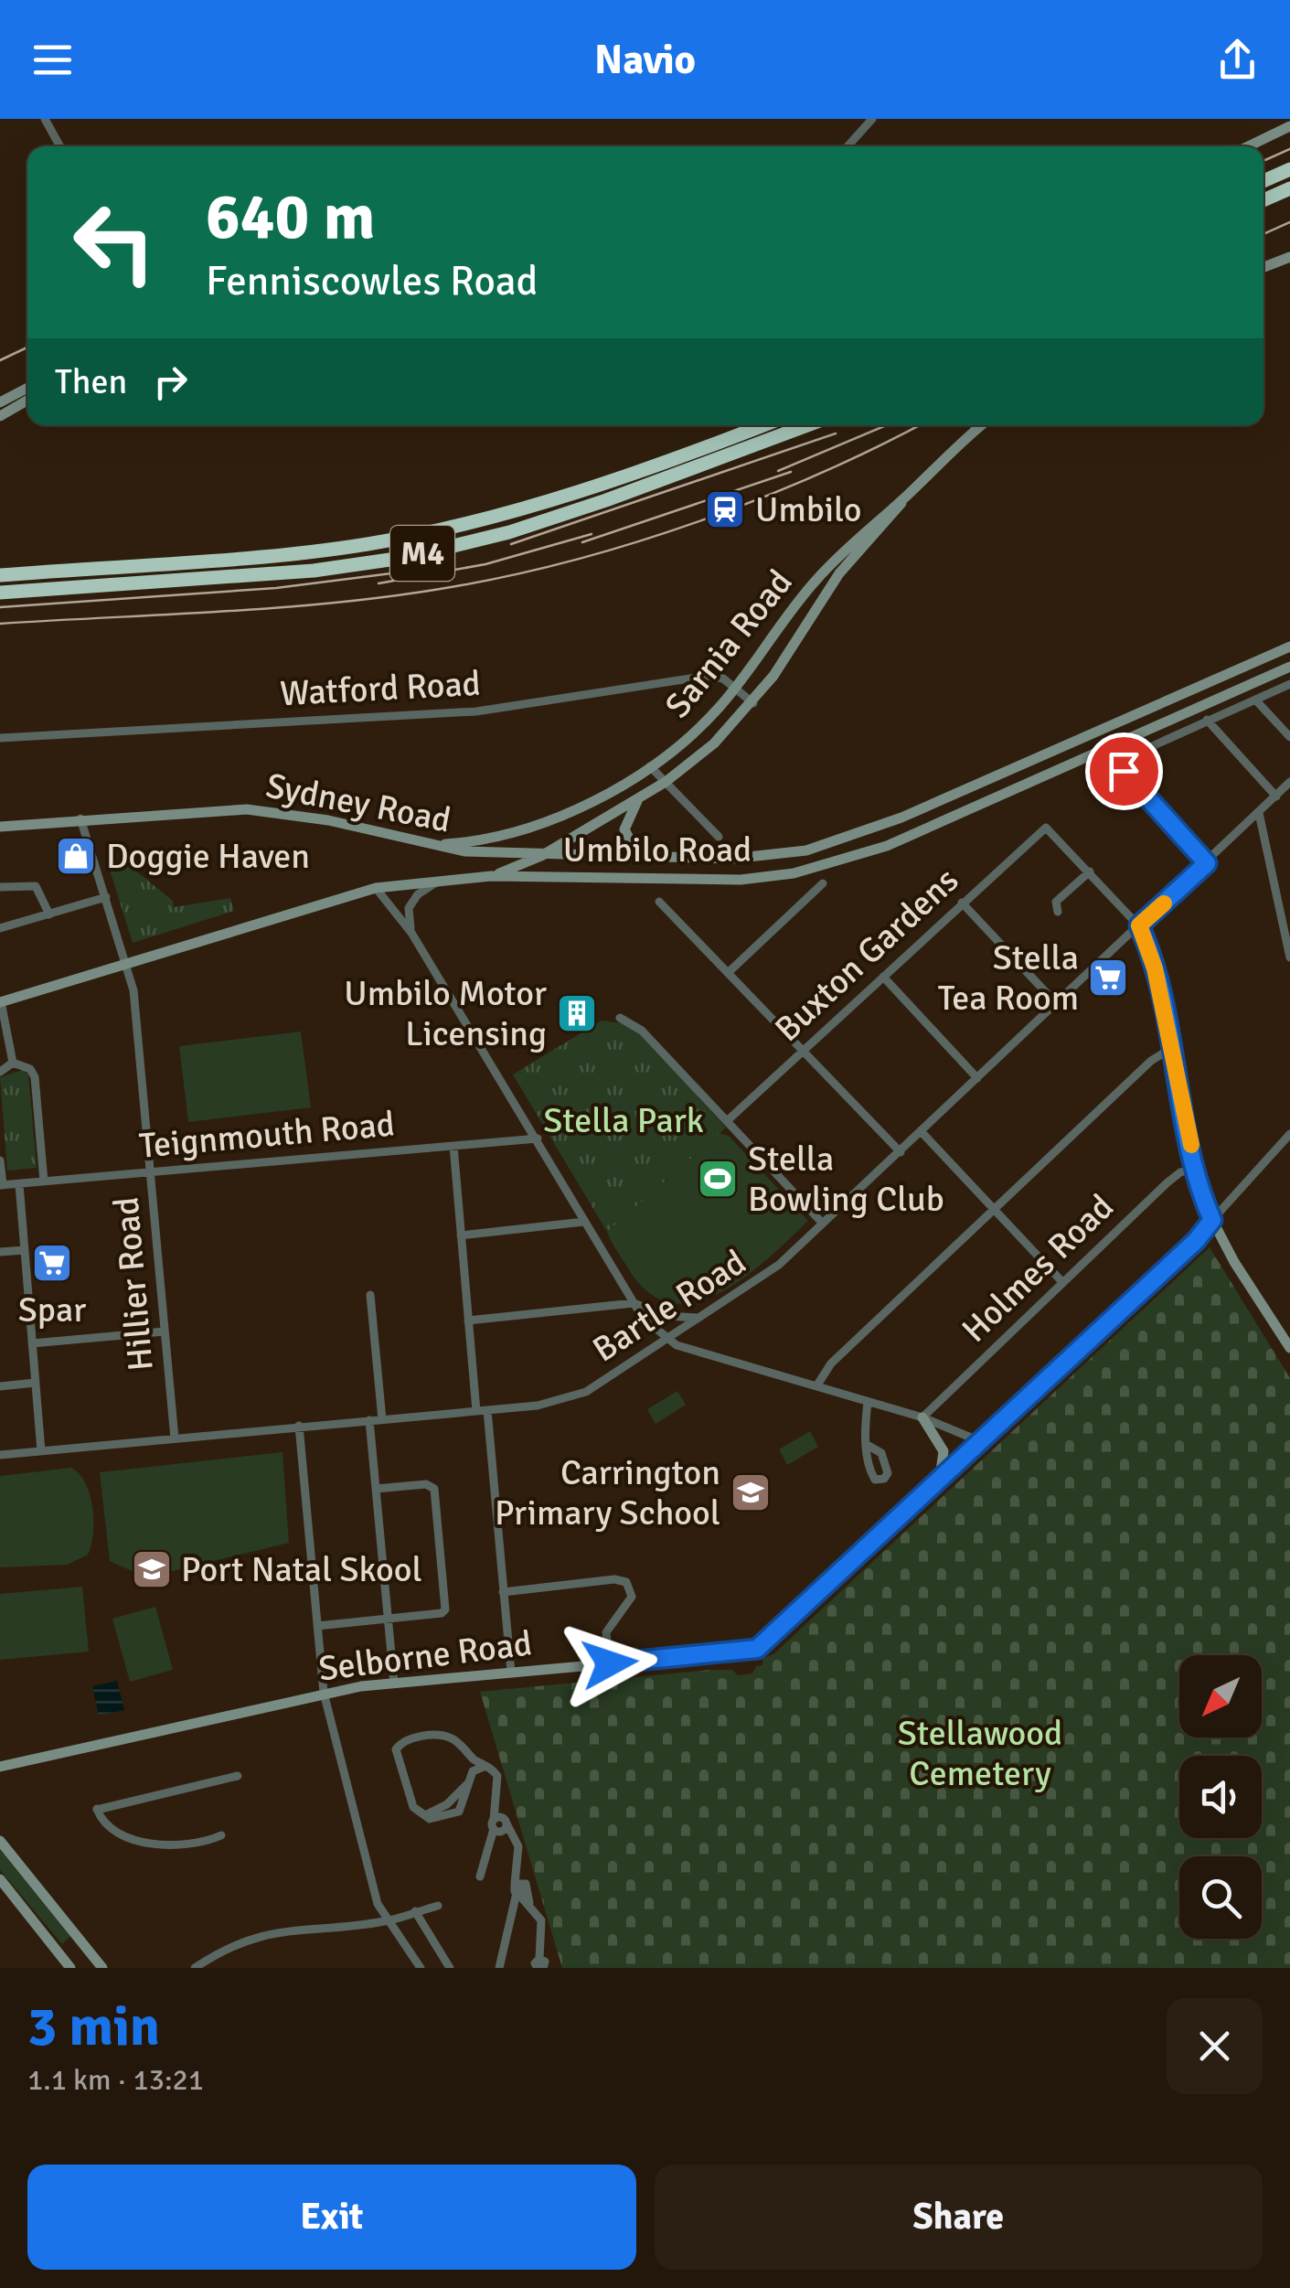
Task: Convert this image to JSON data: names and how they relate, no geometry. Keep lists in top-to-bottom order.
{
  "streets": {
    "highway": ["M4"],
    "main road": [
      "Sarnia Road",
      "Sydney Road",
      "Umbilo Road",
      "Selborne Road"
    ],
    "street": [
      "Watford Road",
      "Buxton Gardens",
      "Teignmouth Road",
      "Holmes Road",
      "Hillier Road",
      "Bartle Road"
    ]
  },
  "crossings": [
    ["Sarnia Road", "Watford Road"],
    ["Sarnia Road", "Sydney Road"],
    ["Sarnia Road", "Umbilo Road"],
    ["Sydney Road", "Umbilo Road"],
    ["Sydney Road", "Hillier Road"],
    ["Umbilo Road", "Hillier Road"],
    ["Teignmouth Road", "Hillier Road"],
    ["Hillier Road", "Bartle Road"]
  ],
  "parks": ["Stella Park", "Stellawood Cemetery"],
  "places": {
    "station": ["Umbilo"],
    "shop": ["Doggie Haven"],
    "supermarket": ["Stella Tea Room", "Spar"],
    "building": ["Umbilo Motor Licensing"],
    "sports": ["Stella Bowling Club"],
    "school or university": ["Carrington Primary School", "Port Natal Skool"]
  },
  "north": "bottom left",
  "page": {
    "header": "Navio",
    "turn": ["640 m", "Fenniscowles Road"],
    "then": "Then",
    "heading": ["3 min", "1.1 km · 13:21"],
    "buttons": ["Exit", "Share"]
  }
}
